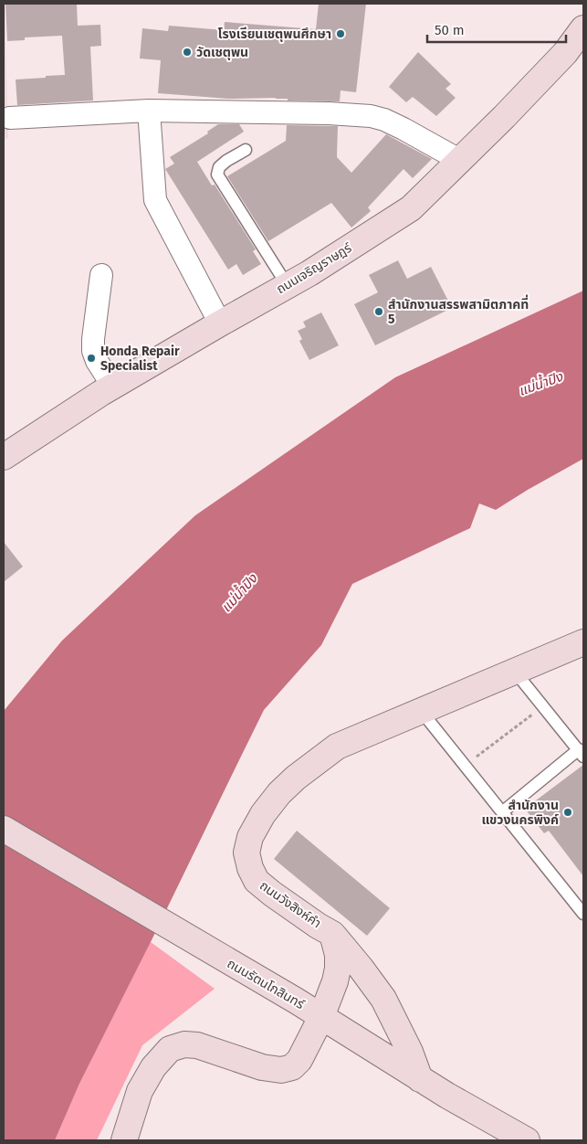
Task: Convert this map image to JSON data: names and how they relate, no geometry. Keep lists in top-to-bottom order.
{
  "streets": {
    "street": ["ถนนเจริญราษฎร์", "ถนนวังสิงห์คำ", "ถนนรัตนโกสินทร์"]
  },
  "crossings": [
    ["ถนนวังสิงห์คำ", "ถนนรัตนโกสินทร์"]
  ],
  "water": ["แม่น้ำปิง"],
  "places": [
    "โรงเรียนเชตุพนศึกษา",
    "วัดเชตุพน",
    "สำนักงานสรรพสามิตภาคที่ 5",
    "Honda Repair Specialist",
    "สำนักงาน แขวงนครพิงค์"
  ],
  "scale_bar": "50 m"
}
